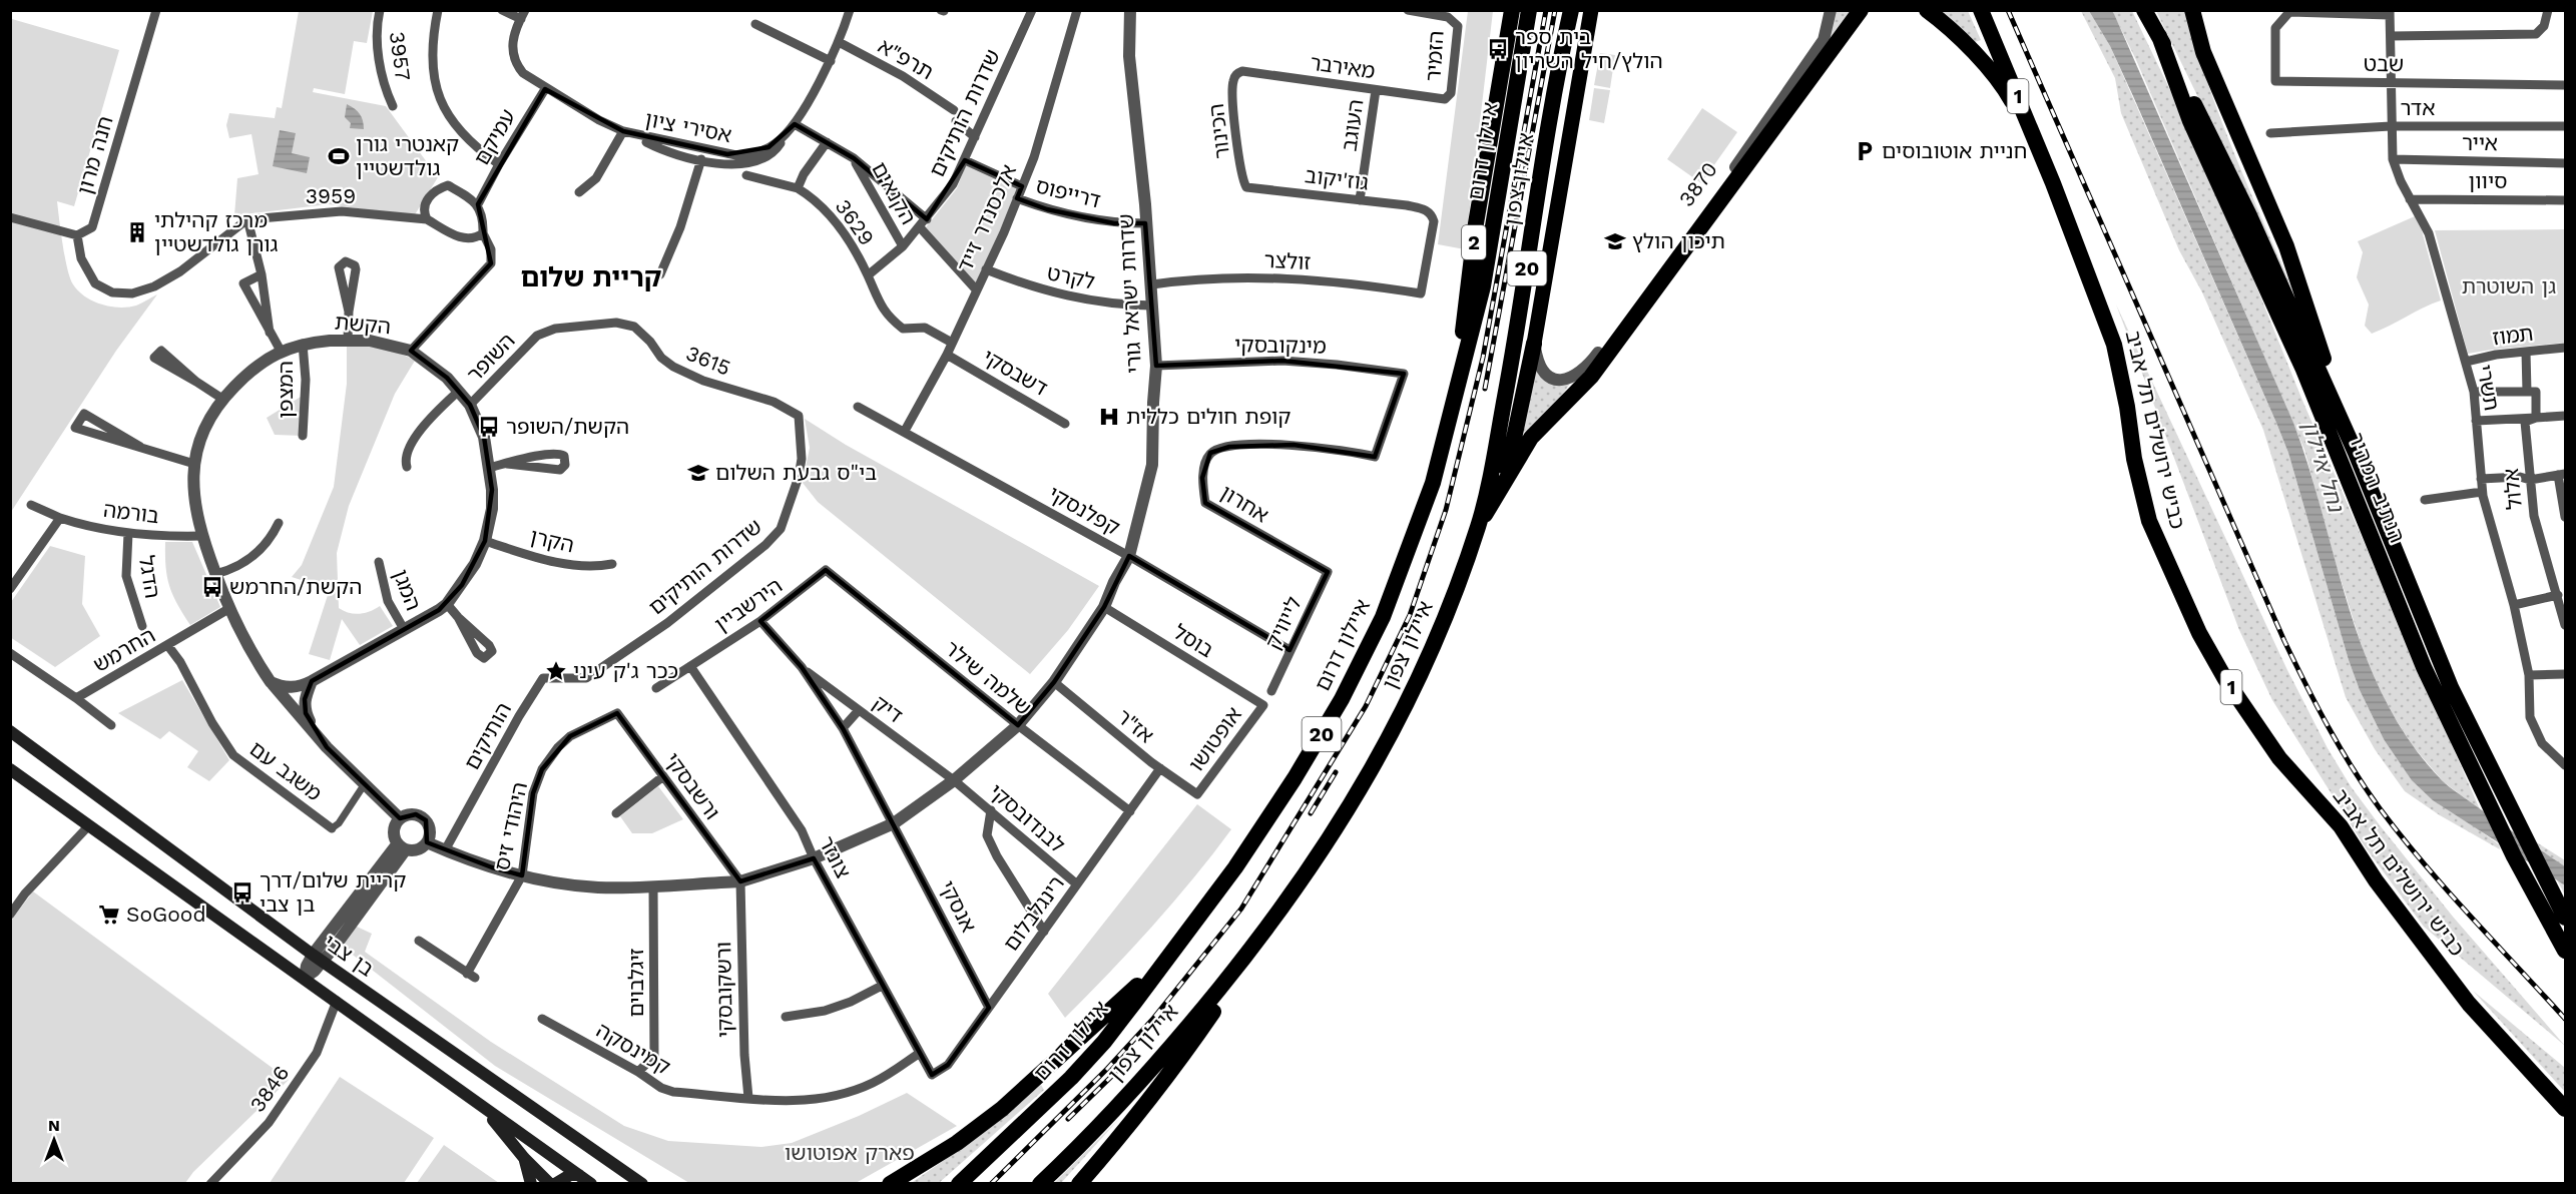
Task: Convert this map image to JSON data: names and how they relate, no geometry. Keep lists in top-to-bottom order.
{
  "streets": {
    "highway": [
      "1",
      "איילון דרום",
      "איילון צפון",
      "2",
      "20",
      "כביש ירושלים תל אביב",
      "הנתיב המהיר"
    ],
    "main road": ["בן צבי"],
    "street": [
      "3957",
      "הזמיר",
      "תרפ\"א",
      "שבט",
      "מאירבר",
      "אדר",
      "שדרות הותיקים",
      "העוגב",
      "אסירי ציון",
      "הכינור",
      "עמיקם",
      "אייר",
      "חנה מרון",
      "גוז'יקוב",
      "סיוון",
      "3870",
      "הקנאים",
      "דרייפוס",
      "3959",
      "אלכסנדר זייד",
      "3629",
      "זולצר",
      "לקרט",
      "שדרות ישראל גורי",
      "הקשת",
      "תמוז",
      "מינקובסקי",
      "השופר",
      "3615",
      "דשבסקי",
      "תשרי",
      "המצפן",
      "אלול",
      "אחרון",
      "קפלנסקי",
      "בורמה",
      "הקרן",
      "הדגל",
      "המגן",
      "הירשביין",
      "לייוויק",
      "בוסל",
      "החרמש",
      "שלמה שילר",
      "דיק",
      "אז\"ר",
      "הותיקים",
      "אופטושו",
      "משגב עם",
      "ורשבסקי",
      "לבנדובסקי",
      "היהודי זיס",
      "צונזר",
      "אנסקי",
      "רינגלבלום",
      "זיגלבוים",
      "ורשקובסקי",
      "קמינסקה",
      "3846"
    ]
  },
  "crossings": [
    ["הזמיר", "מאירבר"],
    ["תרפ\"א", "אסירי ציון"],
    ["שבט", "תשרי"],
    ["מאירבר", "העוגב"],
    ["מאירבר", "הכינור"],
    ["אדר", "תשרי"],
    ["שדרות הותיקים", "הקנאים"],
    ["שדרות הותיקים", "3629"],
    ["שדרות הותיקים", "3615"],
    ["שדרות הותיקים", "הותיקים"],
    ["העוגב", "גוז'יקוב"],
    ["אסירי ציון", "עמיקם"],
    ["אסירי ציון", "הקנאים"],
    ["הכינור", "גוז'יקוב"],
    ["עמיקם", "3959"],
    ["אייר", "תשרי"],
    ["איילון דרום", "2"],
    ["גוז'יקוב", "זולצר"],
    ["סיוון", "תשרי"],
    ["דרייפוס", "אלכסנדר זייד"],
    ["דרייפוס", "שדרות ישראל גורי"],
    ["אלכסנדר זייד", "3629"],
    ["אלכסנדר זייד", "לקרט"],
    ["אלכסנדר זייד", "דשבסקי"],
    ["אלכסנדר זייד", "קפלנסקי"],
    ["זולצר", "שדרות ישראל גורי"],
    ["לקרט", "שדרות ישראל גורי"],
    ["שדרות ישראל גורי", "הקשת"],
    ["שדרות ישראל גורי", "מינקובסקי"],
    ["שדרות ישראל גורי", "קפלנסקי"],
    ["שדרות ישראל גורי", "בוסל"],
    ["שדרות ישראל גורי", "שלמה שילר"],
    ["שדרות ישראל גורי", "דיק"],
    ["שדרות ישראל גורי", "אז\"ר"],
    ["שדרות ישראל גורי", "הותיקים"],
    ["שדרות ישראל גורי", "ורשבסקי"],
    ["שדרות ישראל גורי", "לבנדובסקי"],
    ["שדרות ישראל גורי", "היהודי זיס"],
    ["שדרות ישראל גורי", "צונזר"],
    ["שדרות ישראל גורי", "אנסקי"],
    ["שדרות ישראל גורי", "זיגלבוים"],
    ["שדרות ישראל גורי", "ורשקובסקי"],
    ["הקשת", "השופר"],
    ["הקשת", "המצפן"],
    ["הקשת", "בורמה"],
    ["הקשת", "הקרן"],
    ["הקשת", "המגן"],
    ["הקשת", "החרמש"],
    ["תמוז", "תשרי"],
    ["מינקובסקי", "אחרון"],
    ["השופר", "3615"],
    ["אחרון", "לייוויק"],
    ["קפלנסקי", "לייוויק"],
    ["בורמה", "הדגל"],
    ["הירשביין", "שלמה שילר"],
    ["הירשביין", "דיק"],
    ["הירשביין", "צונזר"],
    ["בוסל", "אופטושו"],
    ["החרמש", "משגב עם"],
    ["שלמה שילר", "רינגלבלום"],
    ["דיק", "לבנדובסקי"],
    ["דיק", "אנסקי"],
    ["אז\"ר", "אופטושו"],
    ["אז\"ר", "רינגלבלום"],
    ["ורשבסקי", "היהודי זיס"],
    ["ורשבסקי", "ורשקובסקי"],
    ["לבנדובסקי", "רינגלבלום"],
    ["צונזר", "רינגלבלום"],
    ["צונזר", "קמינסקה"],
    ["אנסקי", "רינגלבלום"],
    ["בן צבי", "3846"],
    ["זיגלבוים", "קמינסקה"],
    ["ורשקובסקי", "קמינסקה"]
  ],
  "districts": ["קריית שלום"],
  "water": ["נחל איילון"],
  "parks": ["גן השוטרת", "פארק אפוטושו"],
  "places": {
    "bus stop": [
      "בית ספר הולץ/חיל השריון",
      "הקשת/השופר",
      "הקשת/החרמש",
      "קריית שלום/דרך בן צבי"
    ],
    "parking": ["חניית אוטובוסים"],
    "sports": ["קאנטרי גורן גולדשטיין"],
    "building": ["מרכז קהילתי גורן גולדשטיין"],
    "school or university": ["תיכון הולץ", "בי\"ס גבעת השלום"],
    "hospital": ["קופת חולים כללית"],
    "place": ["ככר ג'ק עיני"],
    "supermarket": ["SoGood"]
  },
  "north": "top"
}
